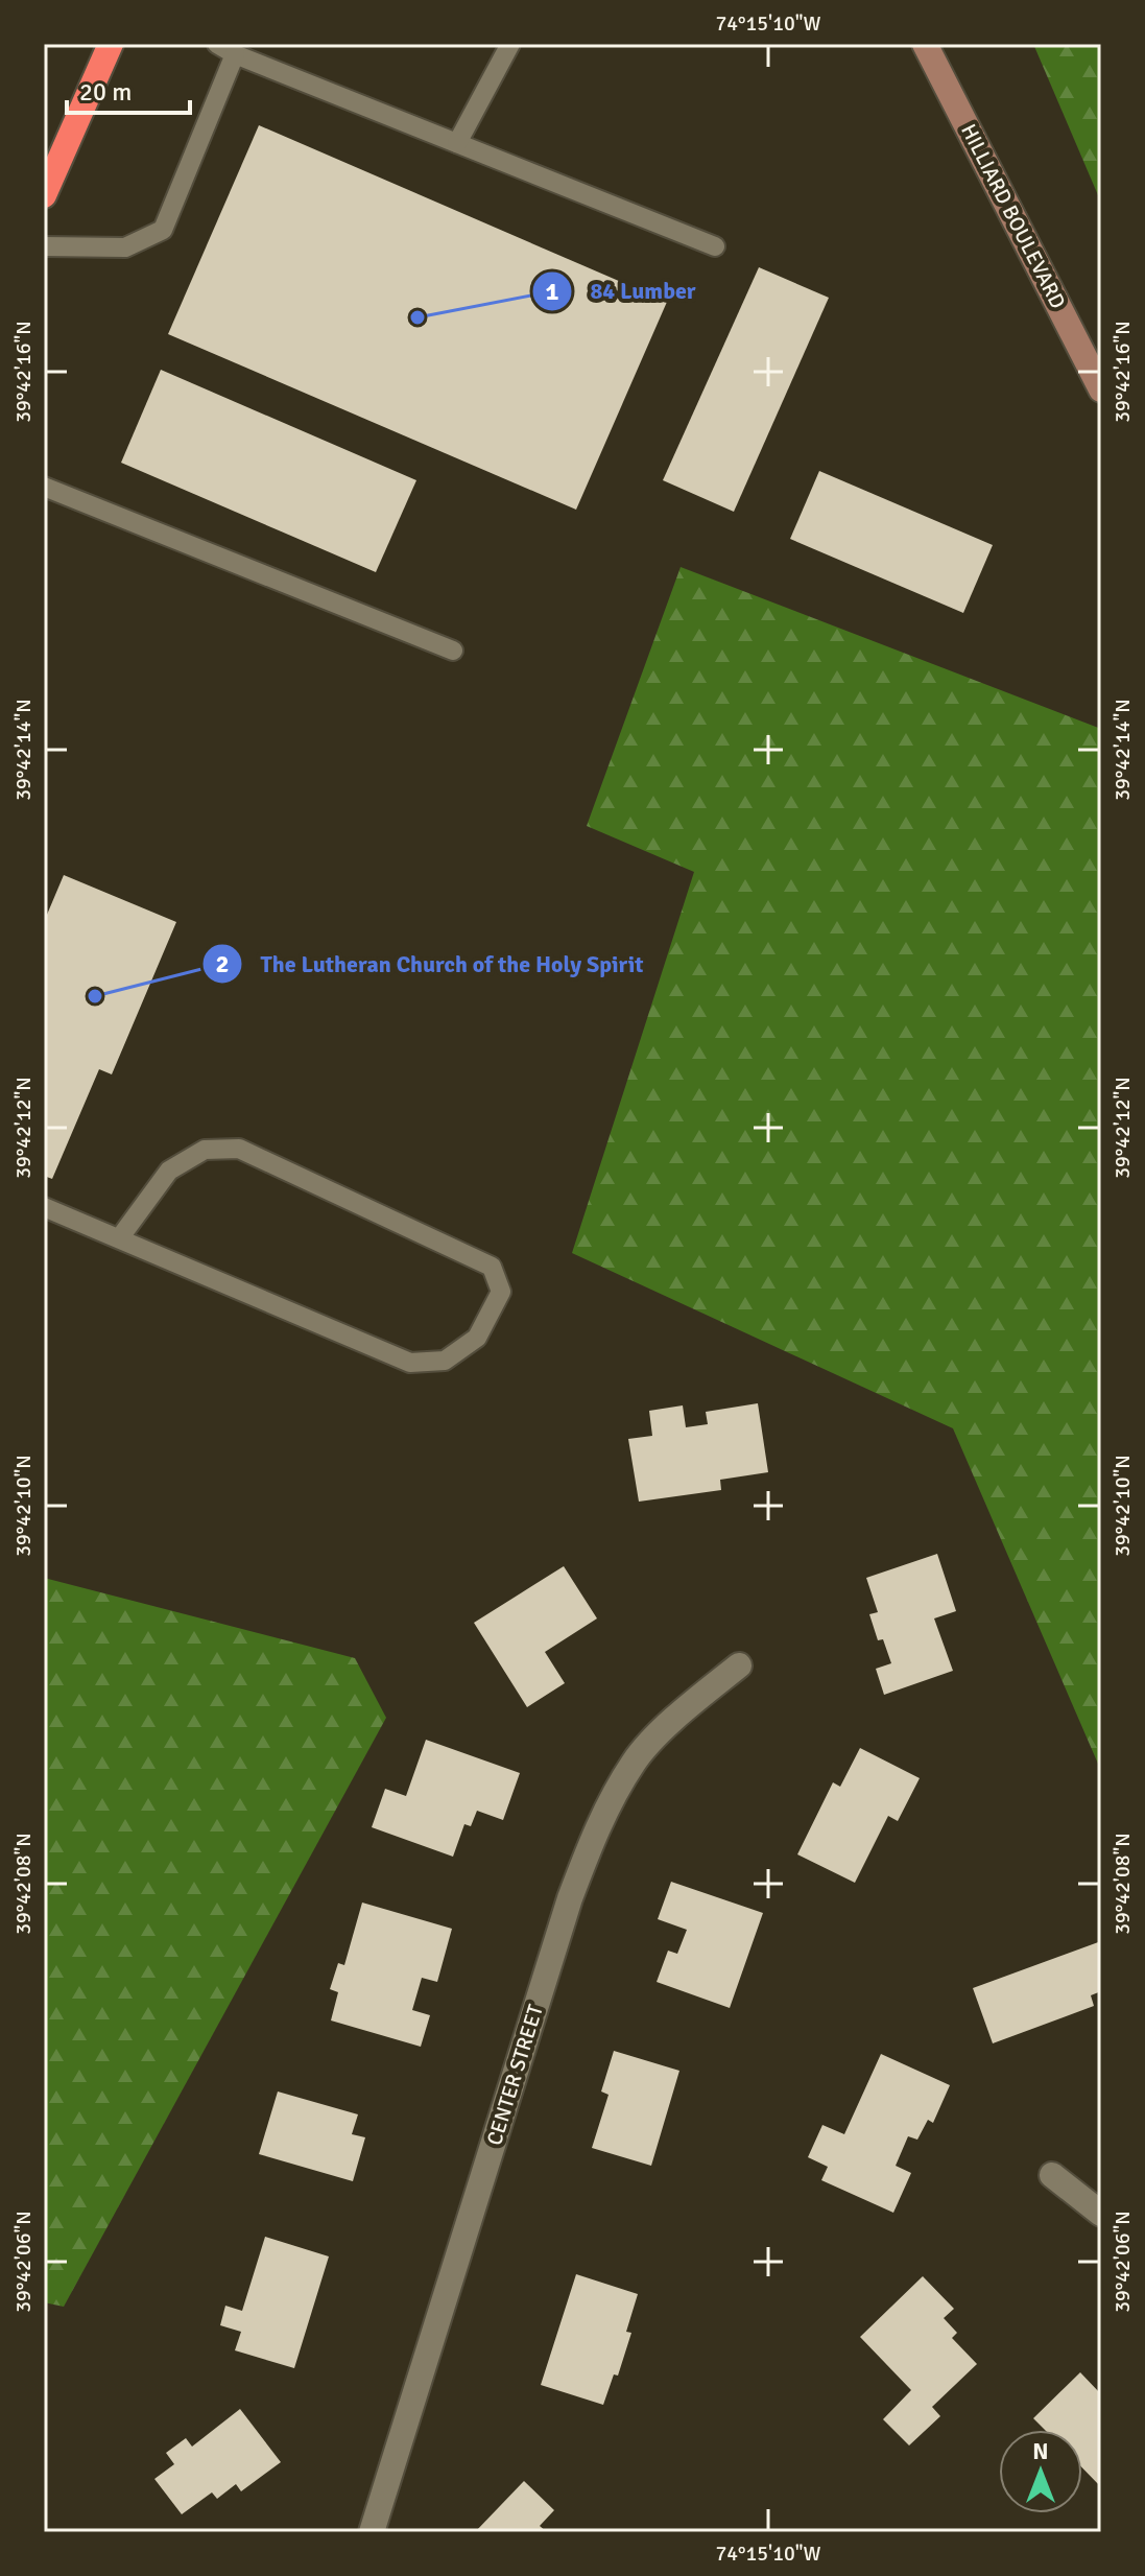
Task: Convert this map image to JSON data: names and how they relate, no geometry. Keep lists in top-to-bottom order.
{
  "streets": {
    "street": ["HILLIARD BOULEVARD", "CENTER STREET"]
  },
  "places": ["84 Lumber", "The Lutheran Church of the Holy Spirit"],
  "scale_bar": "20 m",
  "north": "top",
  "coordinates": [
    "74°15'10\"W",
    "39°42'16\"N",
    "39°42'14\"N",
    "39°42'12\"N",
    "39°42'10\"N",
    "39°42'08\"N",
    "39°42'06\"N"
  ]
}
